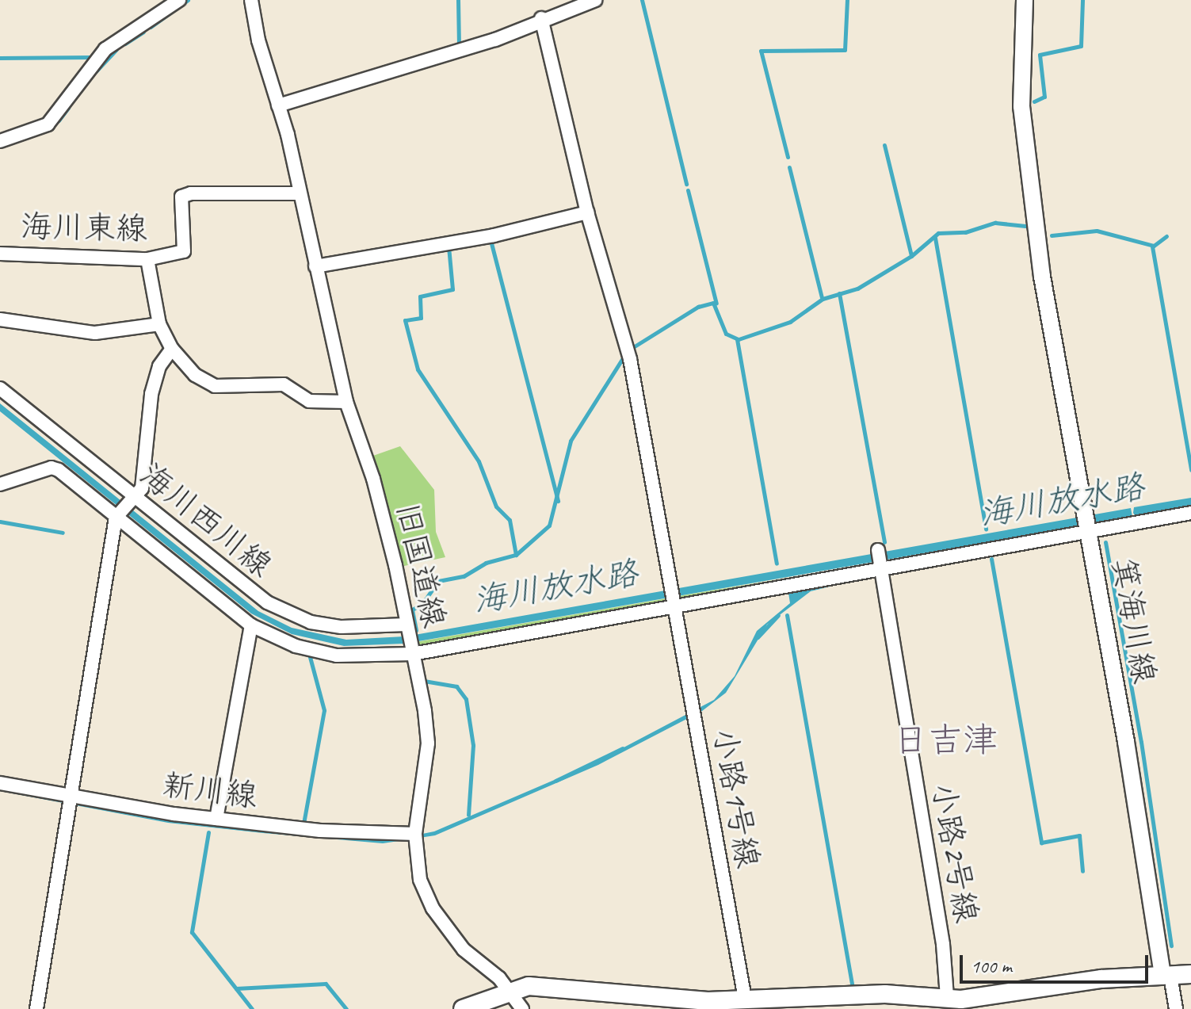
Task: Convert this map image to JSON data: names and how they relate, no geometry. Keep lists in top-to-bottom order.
{
  "streets": {
    "street": [
      "海川東線",
      "海川西川線",
      "旧国道線",
      "箕海川線",
      "新川線",
      "小路1号線",
      "小路2号線"
    ]
  },
  "crossings": [
    ["海川東線", "旧国道線"],
    ["海川西川線", "旧国道線"],
    ["旧国道線", "新川線"]
  ],
  "districts": ["日吉津"],
  "water": ["海川放水路"],
  "scale_bar": "100 m"
}
